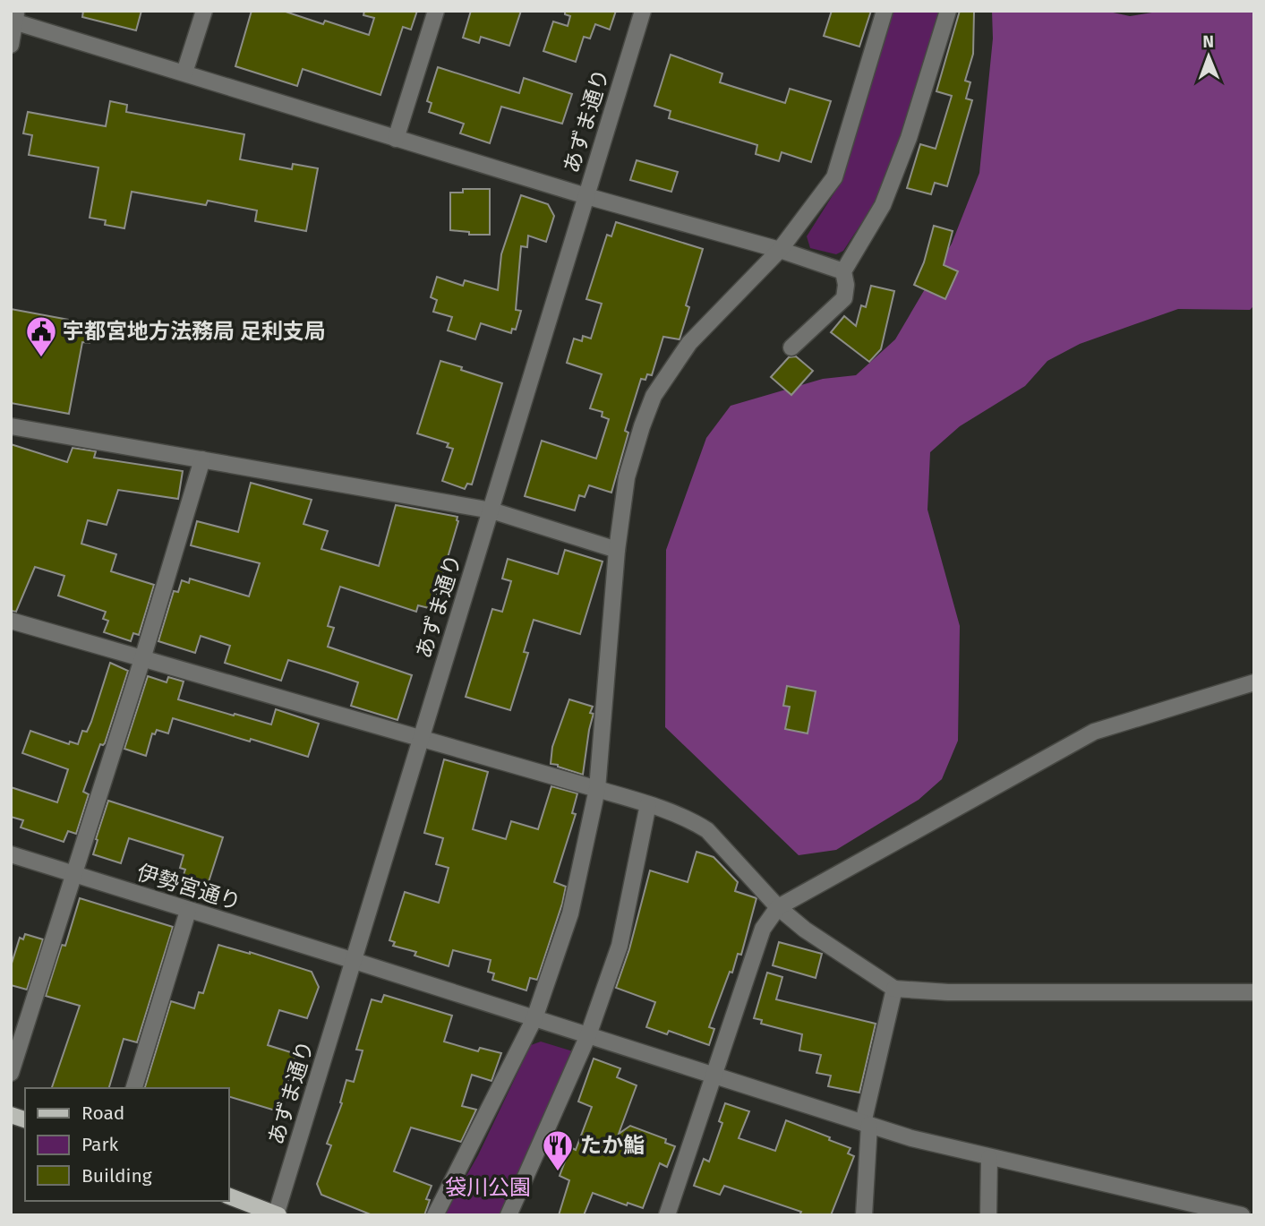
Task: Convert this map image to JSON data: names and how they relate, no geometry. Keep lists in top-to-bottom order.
{
  "streets": {
    "street": ["あずま通り", "伊勢宮通り"]
  },
  "crossings": [
    ["あずま通り", "伊勢宮通り"]
  ],
  "parks": ["袋川公園"],
  "places": {
    "public building": ["宇都宮地方法務局 足利支局"],
    "restaurant": ["たか鮨"]
  },
  "legend": ["Road", "Park", "Building"],
  "north": "top"
}
